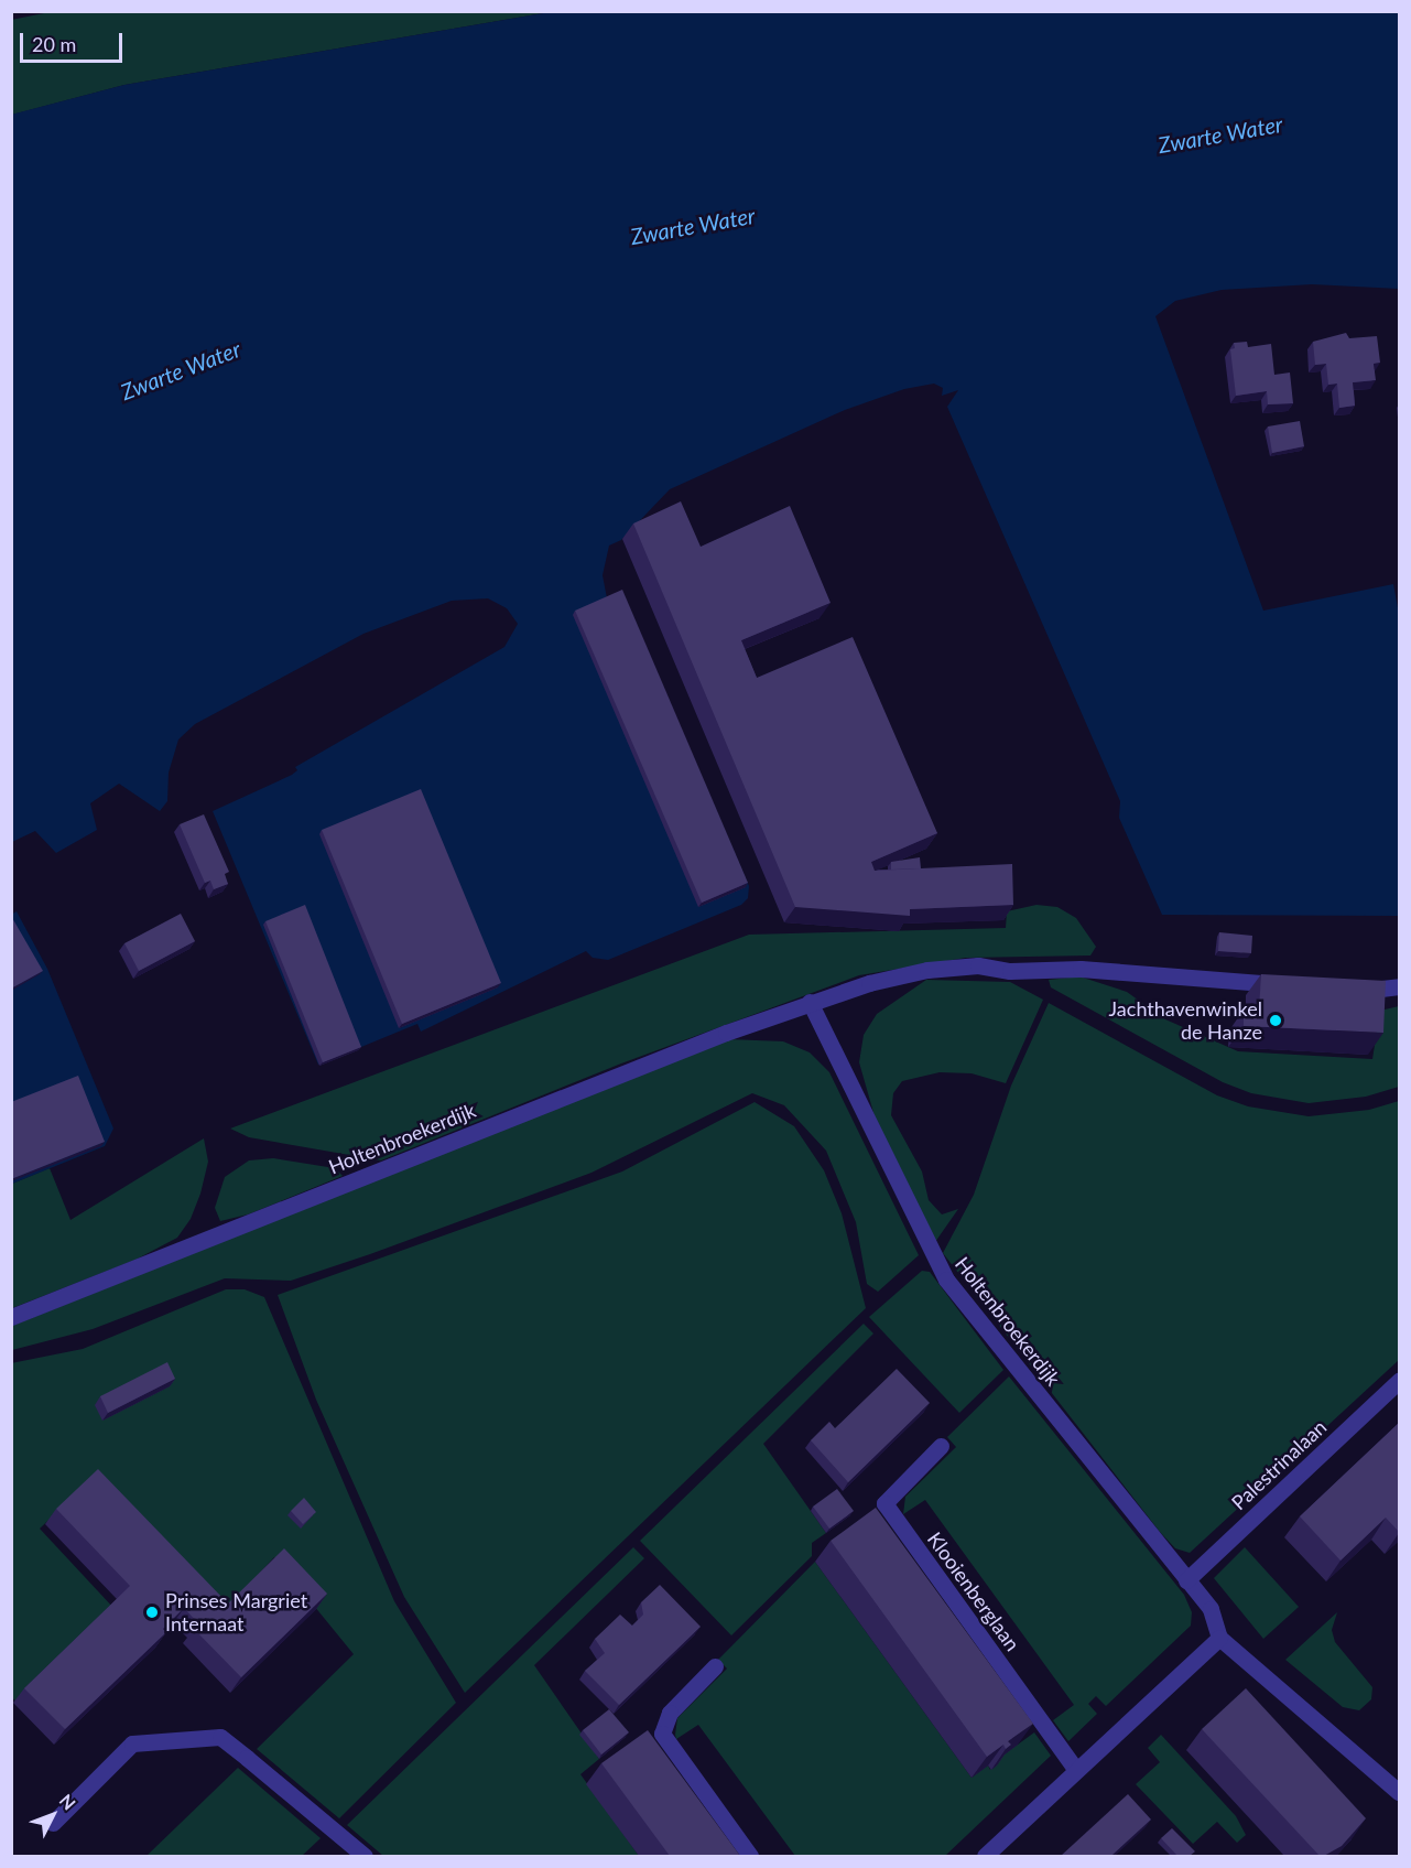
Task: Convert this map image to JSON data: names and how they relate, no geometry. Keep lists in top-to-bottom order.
{
  "streets": {
    "street": ["Holtenbroekerdijk", "Palestrinalaan", "Klooienberglaan"]
  },
  "crossings": [
    ["Holtenbroekerdijk", "Palestrinalaan"]
  ],
  "water": ["Zwarte Water"],
  "places": ["Jachthavenwinkel de Hanze", "Prinses Margriet Internaat"],
  "scale_bar": "20 m",
  "north": "top right"
}
